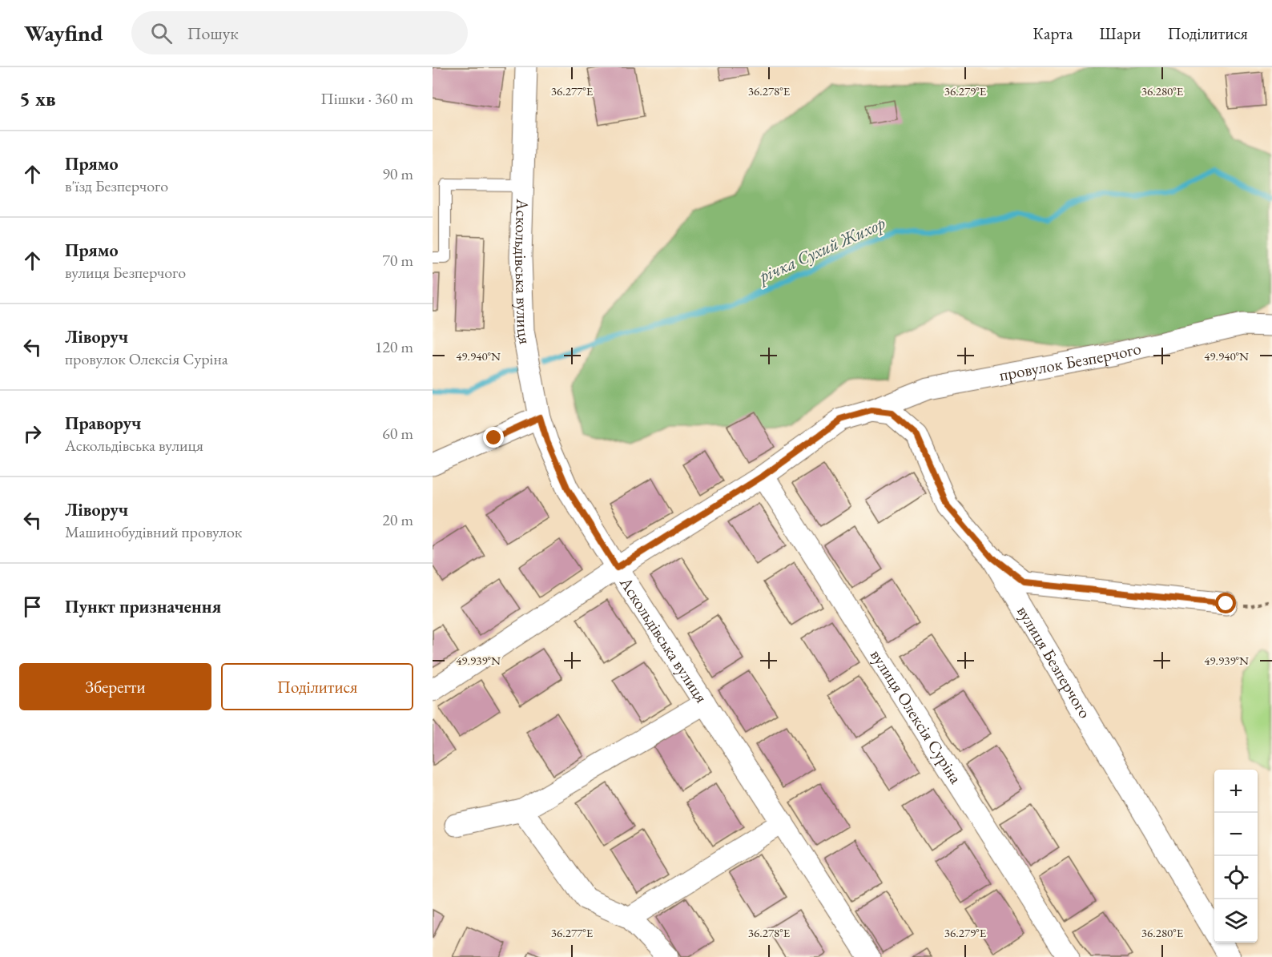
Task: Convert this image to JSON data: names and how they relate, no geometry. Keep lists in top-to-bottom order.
{
  "streets": {
    "street": [
      "Аскольдівська вулиця",
      "провулок Безперчого",
      "вулиця Безперчого",
      "вулиця Олексія Суріна"
    ]
  },
  "crossings": [
    ["Аскольдівська вулиця", "провулок Безперчого"],
    ["провулок Безперчого", "вулиця Безперчого"],
    ["провулок Безперчого", "вулиця Олексія Суріна"]
  ],
  "water": ["річка Сухий Жихор"],
  "page": {
    "header": "Wayfind",
    "search": "Пошук",
    "nav": ["Карта", "Шари", "Поділитися"],
    "heading": ["5 хв", "Пішки · 360 m"],
    "list": [
      ["Прямо", "в'їзд Безперчого", "90 m"],
      ["Прямо", "вулиця Безперчого", "70 m"],
      ["Ліворуч", "провулок Олексія Суріна", "120 m"],
      ["Праворуч", "Аскольдівська вулиця", "60 m"],
      ["Ліворуч", "Машинобудівний провулок", "20 m"],
      "Пункт призначення"
    ],
    "buttons": ["Зберегти", "Поділитися"],
    "map_buttons": ["+", "−"]
  },
  "coordinates": [
    "36.277°E",
    "36.278°E",
    "36.279°E",
    "36.280°E",
    "49.940°N",
    "49.939°N"
  ]
}
